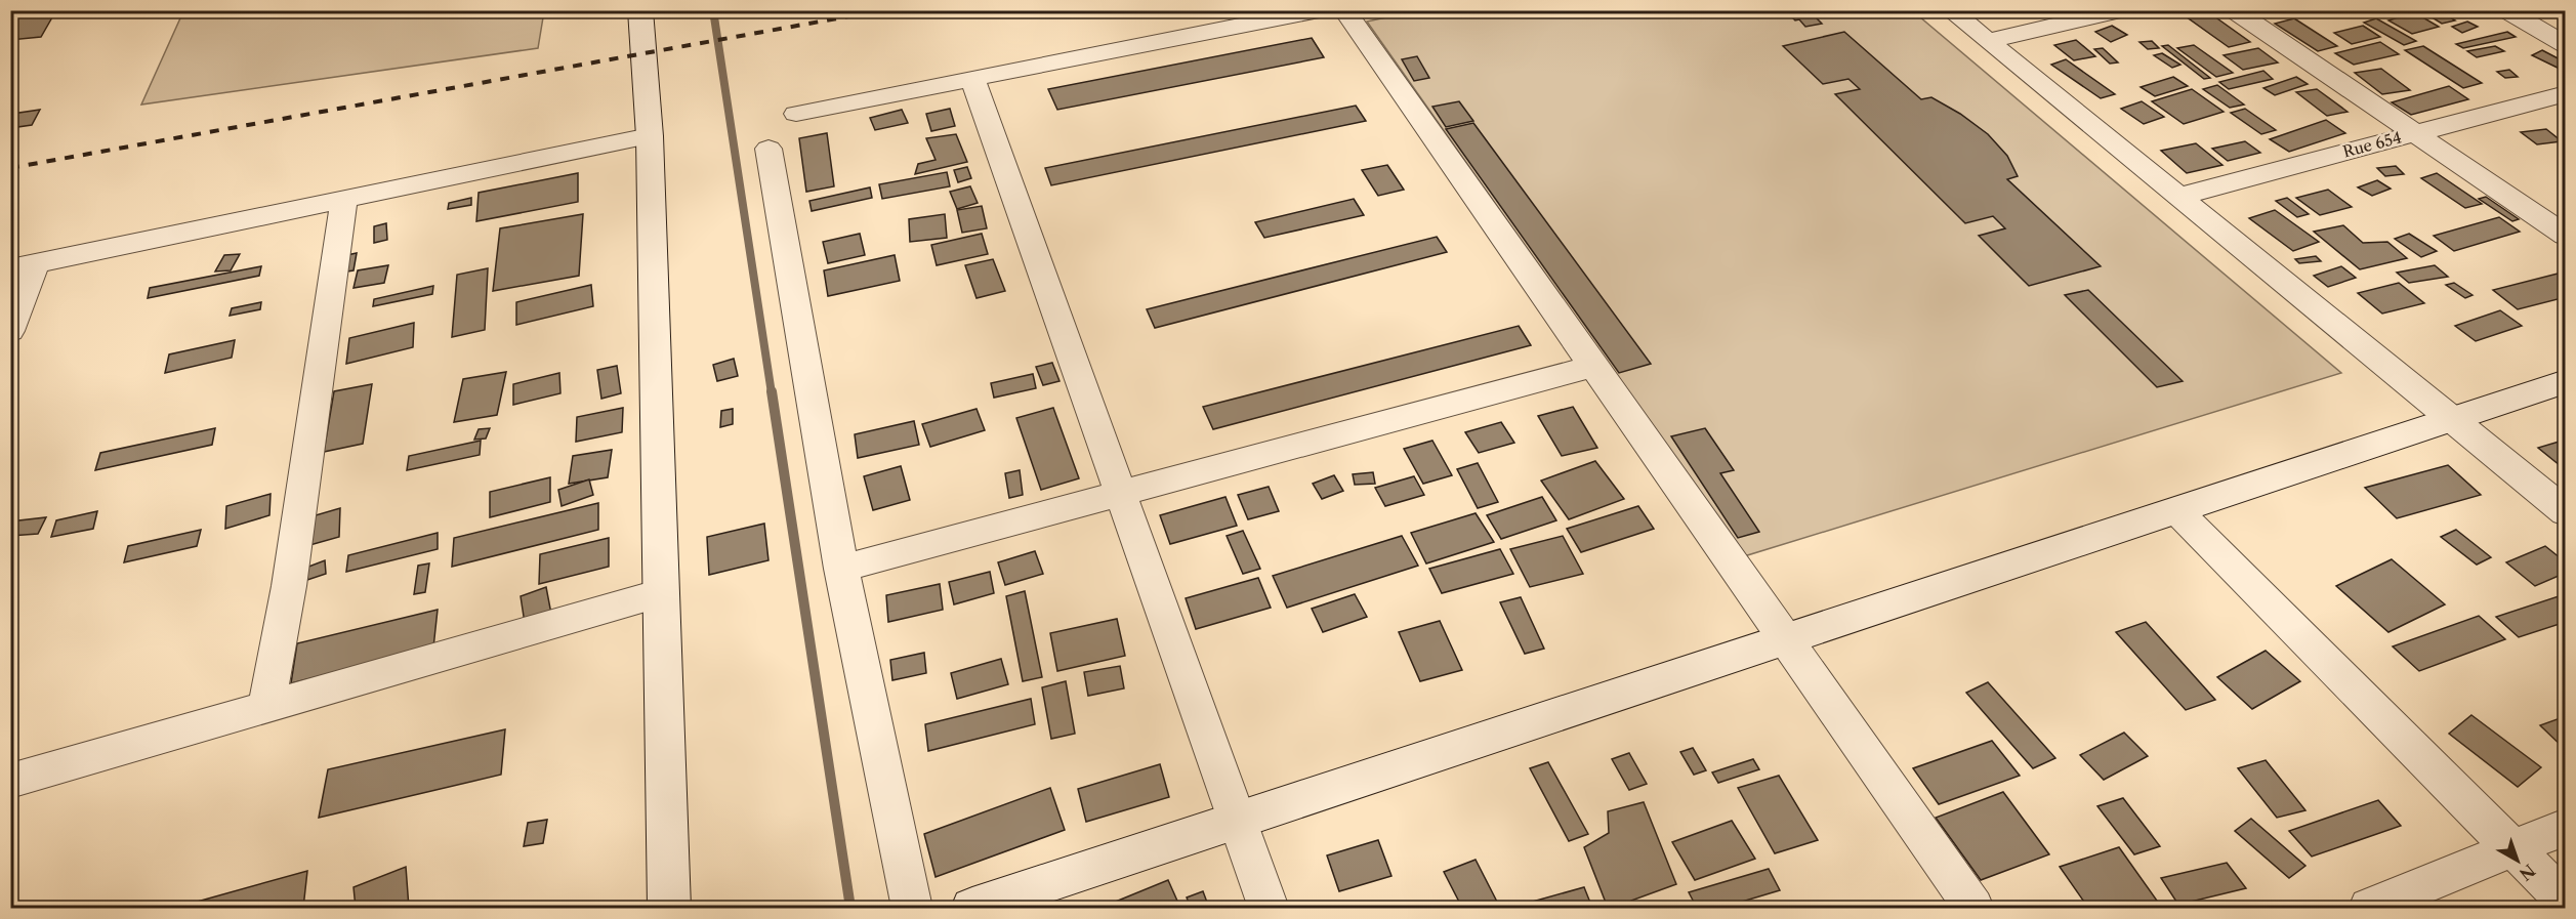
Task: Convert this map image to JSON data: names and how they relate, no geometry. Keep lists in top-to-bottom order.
{
  "streets": {
    "street": ["Rue 654"]
  },
  "north": "bottom right"
}
